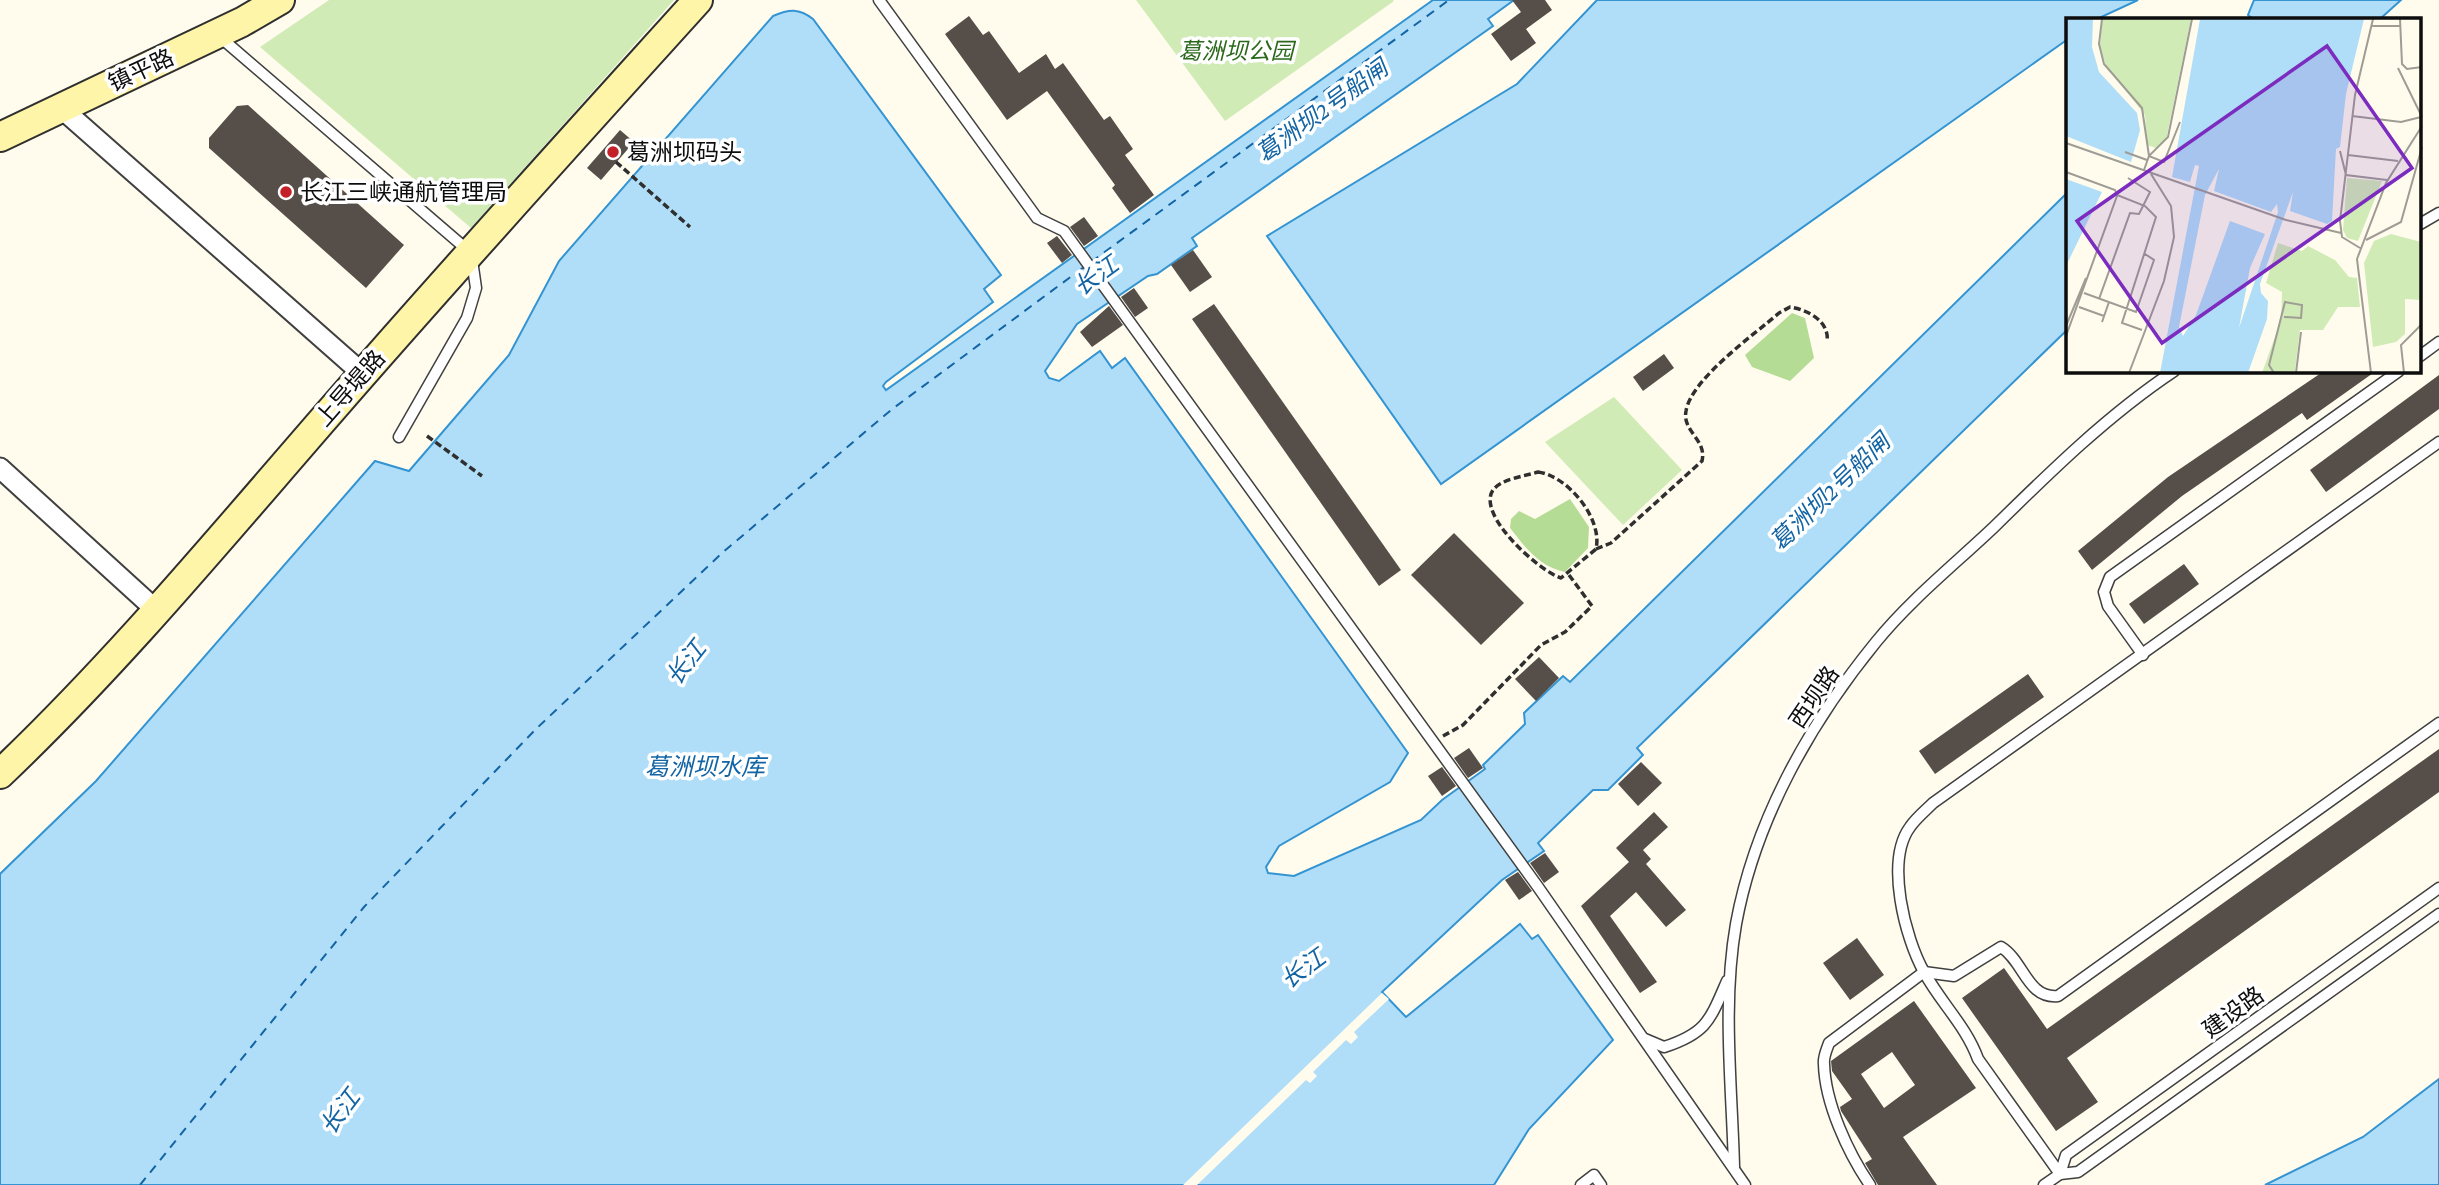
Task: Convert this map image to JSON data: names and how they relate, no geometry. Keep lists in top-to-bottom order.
{
  "streets": {
    "street": ["镇平路", "上导堤路"],
    "lane": ["西坝路", "建设路"]
  },
  "water": ["葛洲坝2号船闸", "长江", "葛洲坝水库"],
  "parks": ["葛洲坝公园"],
  "places": ["葛洲坝码头", "长江三峡通航管理局"]
}
